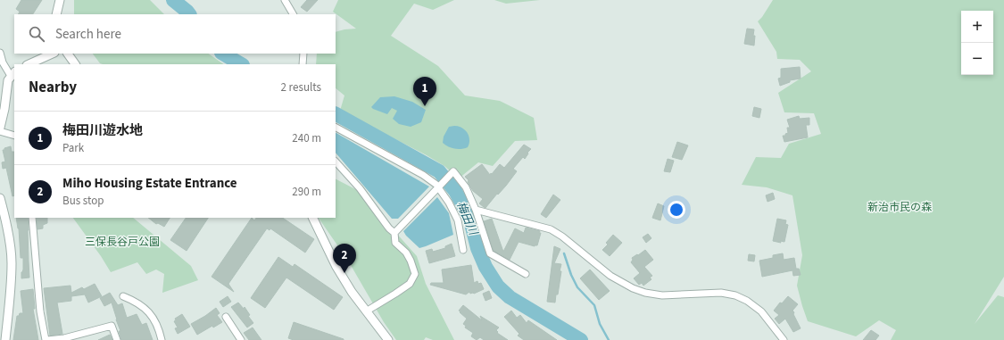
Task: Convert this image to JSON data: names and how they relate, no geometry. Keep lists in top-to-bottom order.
{
  "water": ["梅田川"],
  "parks": ["新治市民の森", "三保長谷戸公園"],
  "page": {
    "map_buttons": ["+", "−"],
    "search": "Search here",
    "heading": ["Nearby", "2 results"],
    "pins": ["1", "2"],
    "list": [
      {
        "mark": "1",
        "name": "梅田川遊水地",
        "note": "Park",
        "value": "240 m"
      },
      {
        "mark": "2",
        "name": "Miho Housing Estate Entrance",
        "note": "Bus stop",
        "value": "290 m"
      }
    ]
  }
}
